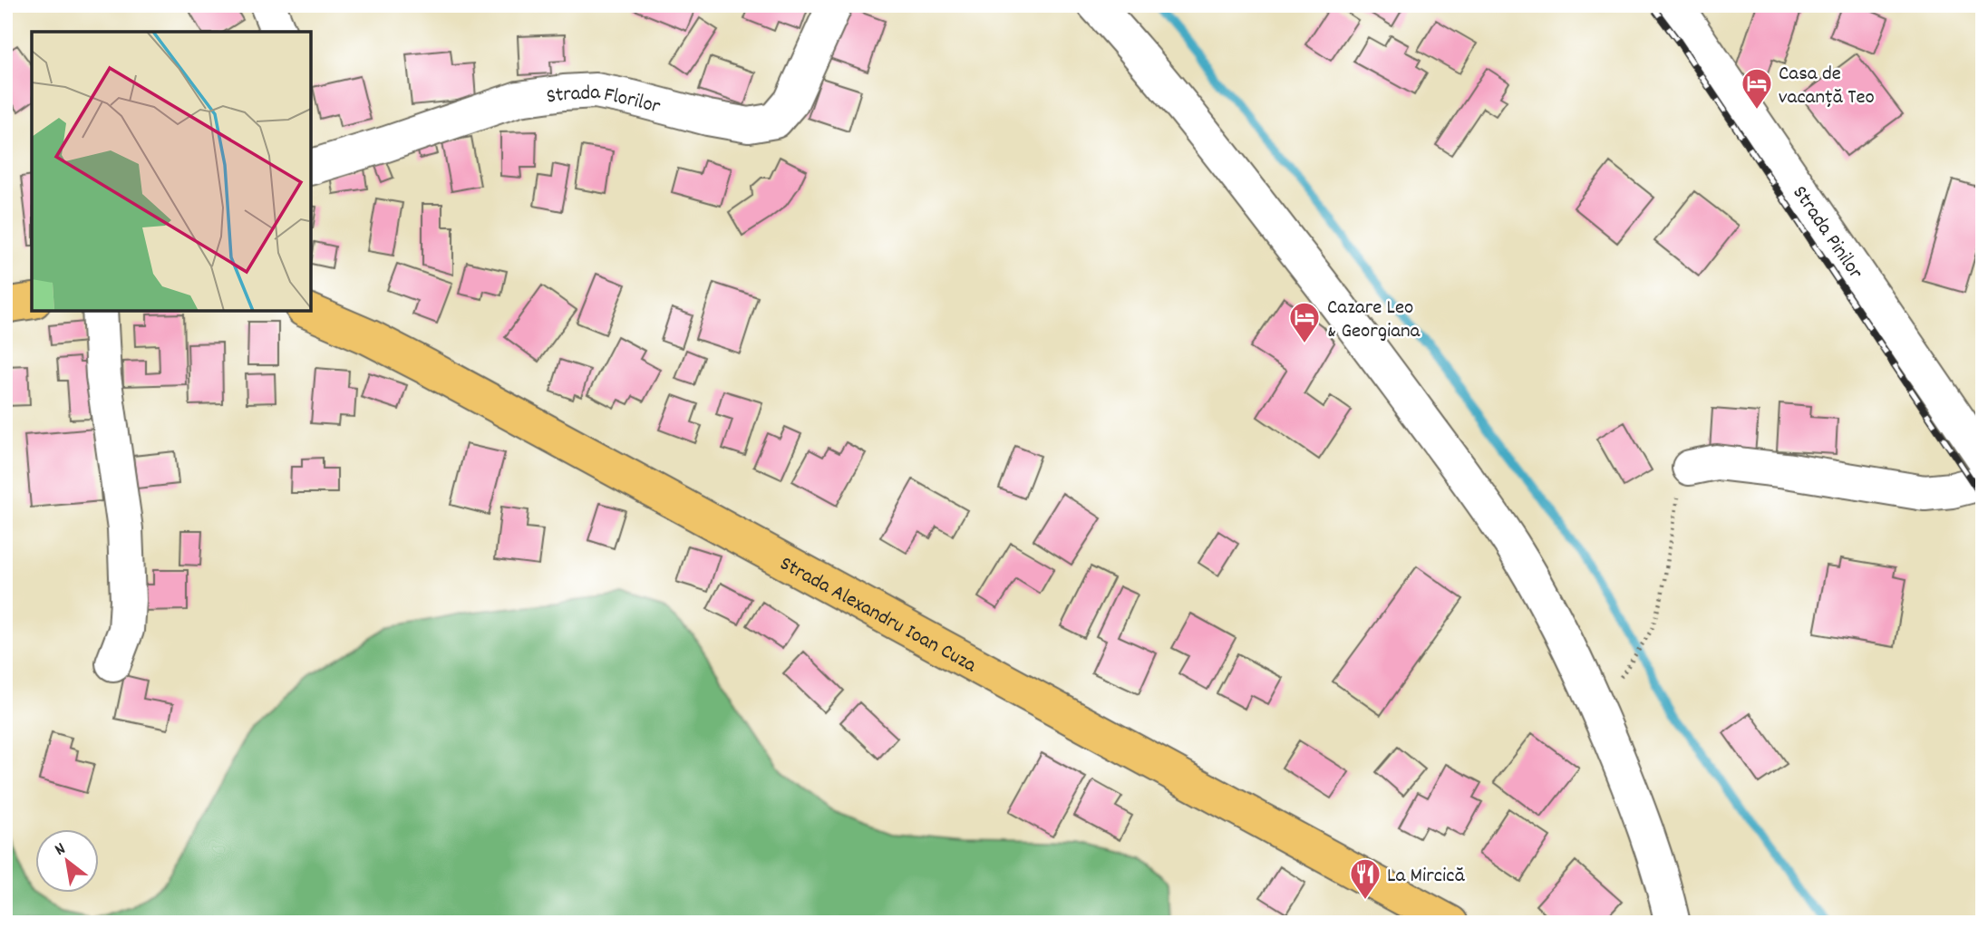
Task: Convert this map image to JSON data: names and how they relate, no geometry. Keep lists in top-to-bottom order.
{
  "streets": {
    "main road": ["Strada Alexandru Ioan Cuza"],
    "street": ["Strada Florilor", "Strada Pinilor"]
  },
  "places": {
    "hotel": ["Casa de vacanță Teo", "Cazare Leo & Georgiana"],
    "restaurant": ["La Mircică"]
  },
  "north": "top left"
}
